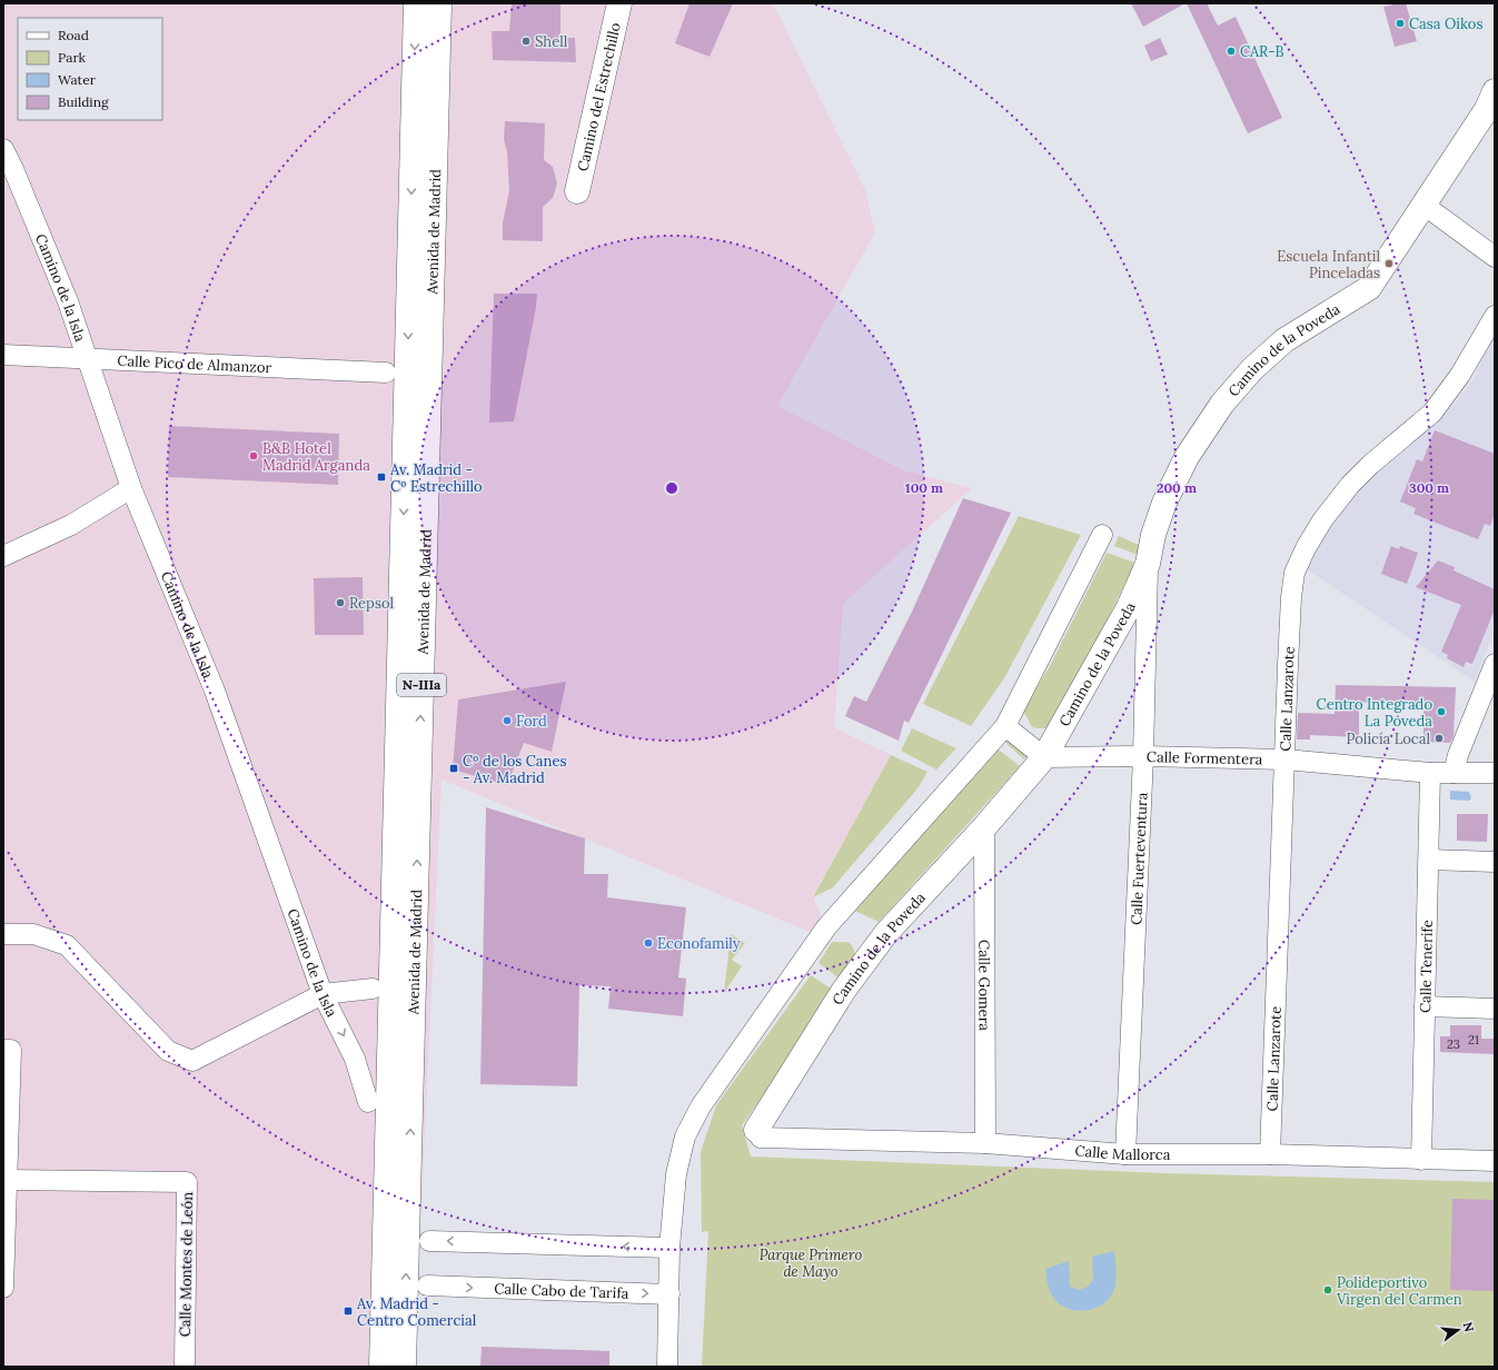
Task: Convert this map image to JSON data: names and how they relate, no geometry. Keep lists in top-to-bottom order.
{
  "streets": {
    "main road": [
      "Camino del Estrechillo",
      "Avenida de Madrid",
      "Camino de la Poveda",
      "N-IIIa"
    ],
    "street": [
      "Camino de la Isla",
      "Calle Pico de Almanzor",
      "Calle Lanzarote",
      "Calle Formentera",
      "Calle Fuerteventura",
      "Calle Tenerife",
      "Calle Gomera",
      "Calle Mallorca",
      "Calle Montes de León",
      "Calle Cabo de Tarifa"
    ]
  },
  "crossings": [
    ["Camino de la Isla", "Calle Pico de Almanzor"],
    ["Camino de la Poveda", "Calle Formentera"],
    ["Camino de la Poveda", "Calle Fuerteventura"],
    ["Camino de la Poveda", "Calle Gomera"],
    ["Camino de la Poveda", "Calle Mallorca"],
    ["Calle Lanzarote", "Calle Formentera"],
    ["Calle Lanzarote", "Calle Mallorca"],
    ["Calle Formentera", "Calle Fuerteventura"],
    ["Calle Formentera", "Calle Tenerife"],
    ["Calle Fuerteventura", "Calle Mallorca"],
    ["Calle Tenerife", "Calle Mallorca"],
    ["Calle Gomera", "Calle Mallorca"]
  ],
  "parks": ["Parque Primero de Mayo"],
  "places": {
    "other": [
      "Casa Oikos",
      "Shell",
      "CAR-B",
      "Escuela Infantil Pinceladas",
      "B&B Hotel Madrid Arganda",
      "Repsol",
      "Centro Integrado La Poveda",
      "Ford",
      "Policía Local",
      "Econofamily",
      "Polideportivo Virgen del Carmen"
    ],
    "transit": ["Av. Madrid - Cº Estrechillo", "Cº de los Canes - Av. Madrid", "Av. Madrid - Centro Comercial"]
  },
  "house_numbers": ["21", "23"],
  "legend": [
    "Road",
    "Park",
    "Water",
    "Building"
  ],
  "north": "right",
  "rings": ["100 m", "200 m", "300 m"]
}
